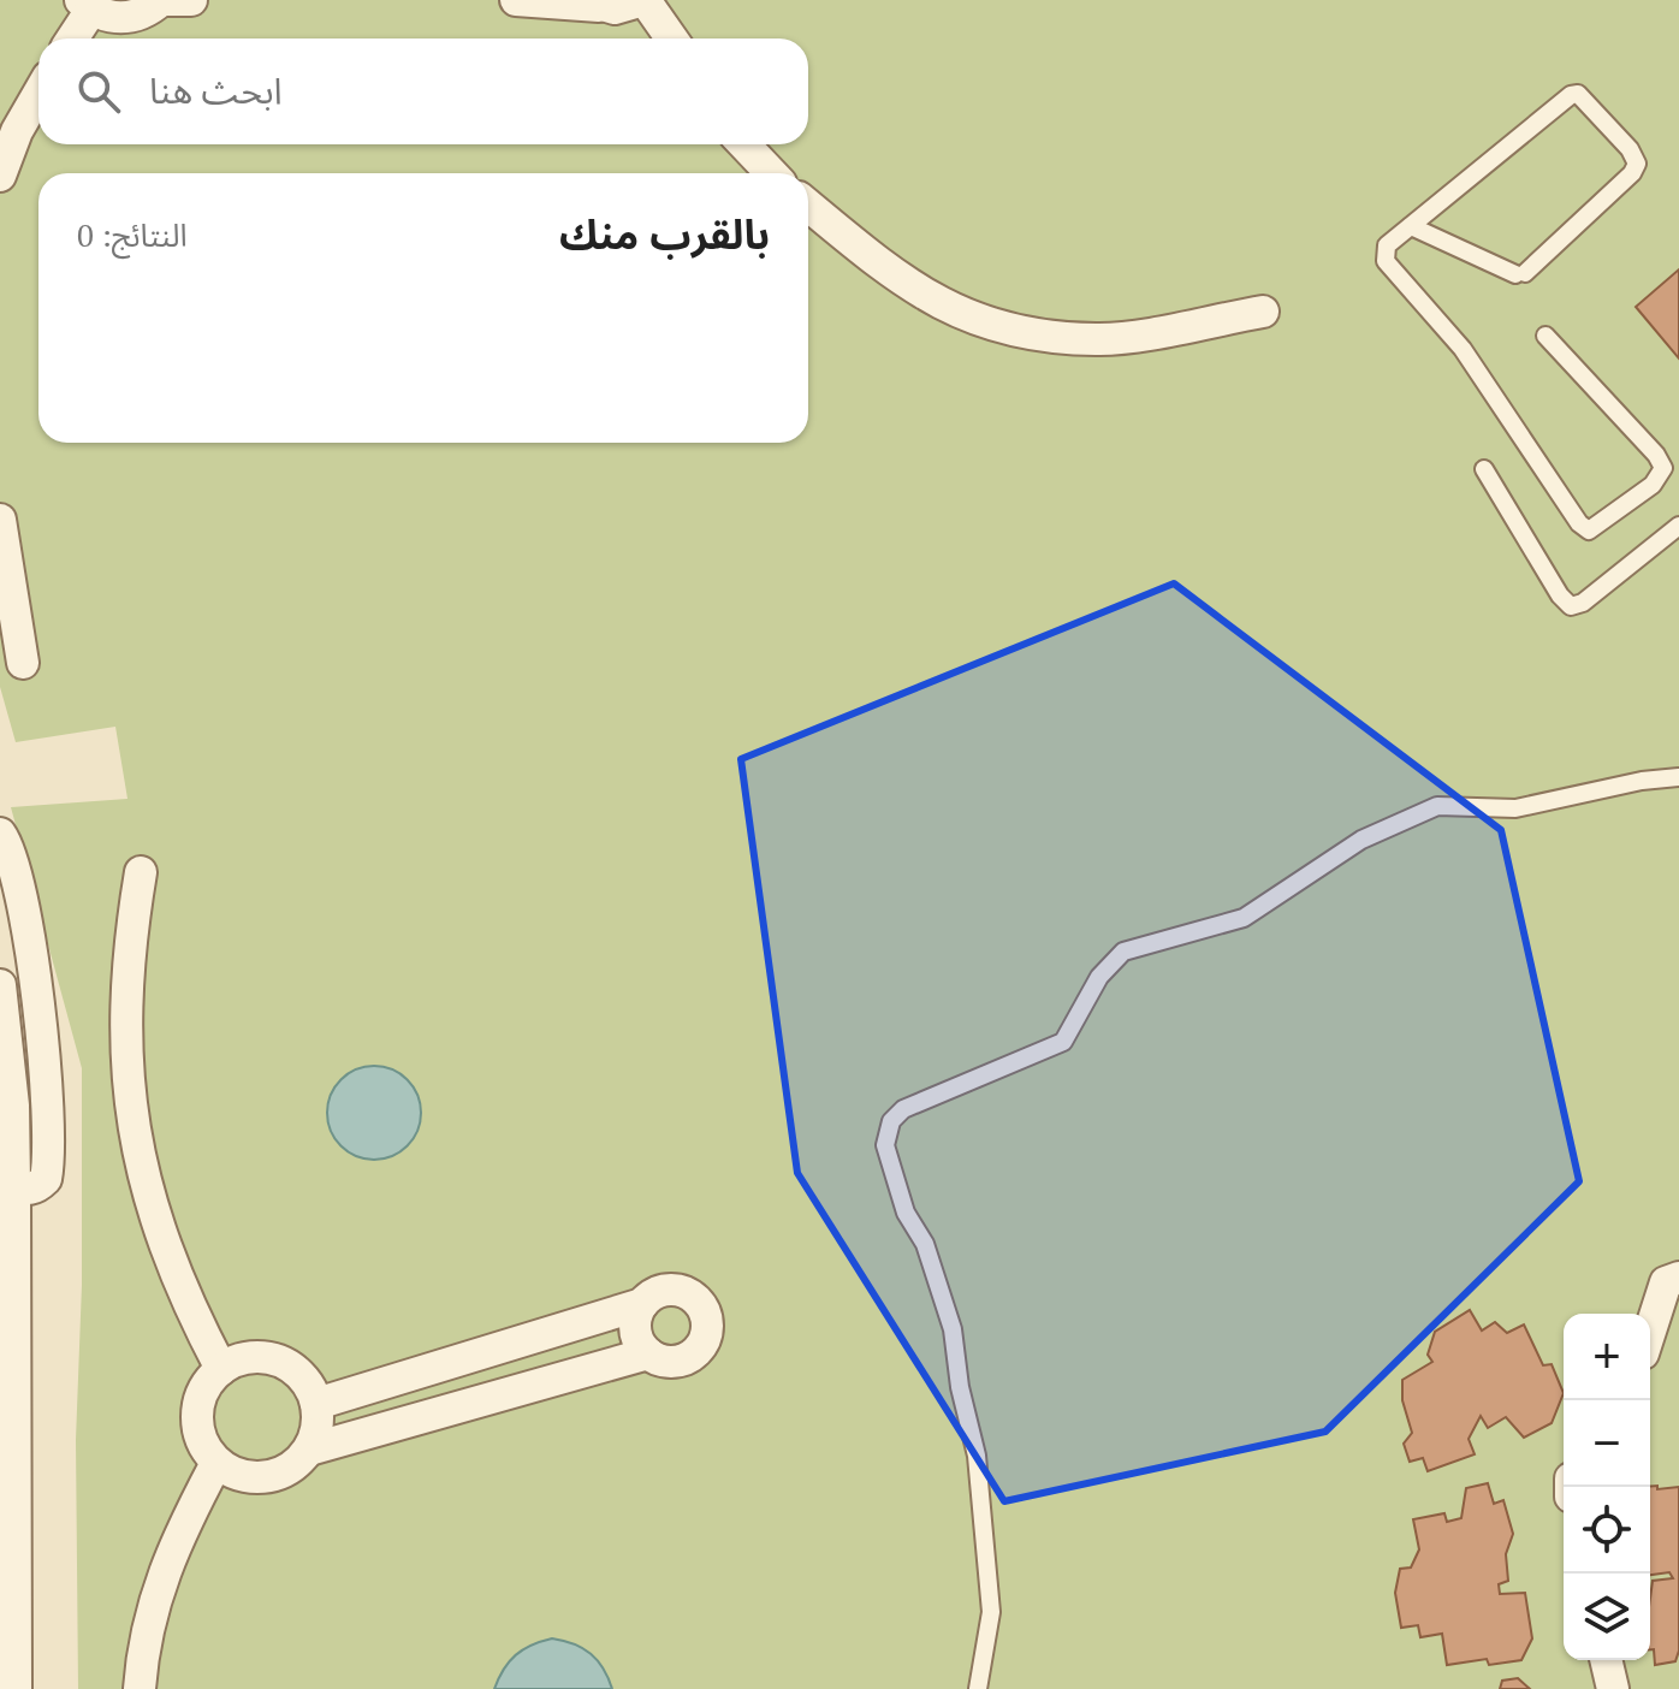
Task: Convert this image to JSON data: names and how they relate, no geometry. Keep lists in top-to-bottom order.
{
  "page": {
    "search": "ابحث هنا",
    "heading": ["بالقرب منك", "النتائج: 0"],
    "map_buttons": ["+", "−"]
  }
}
